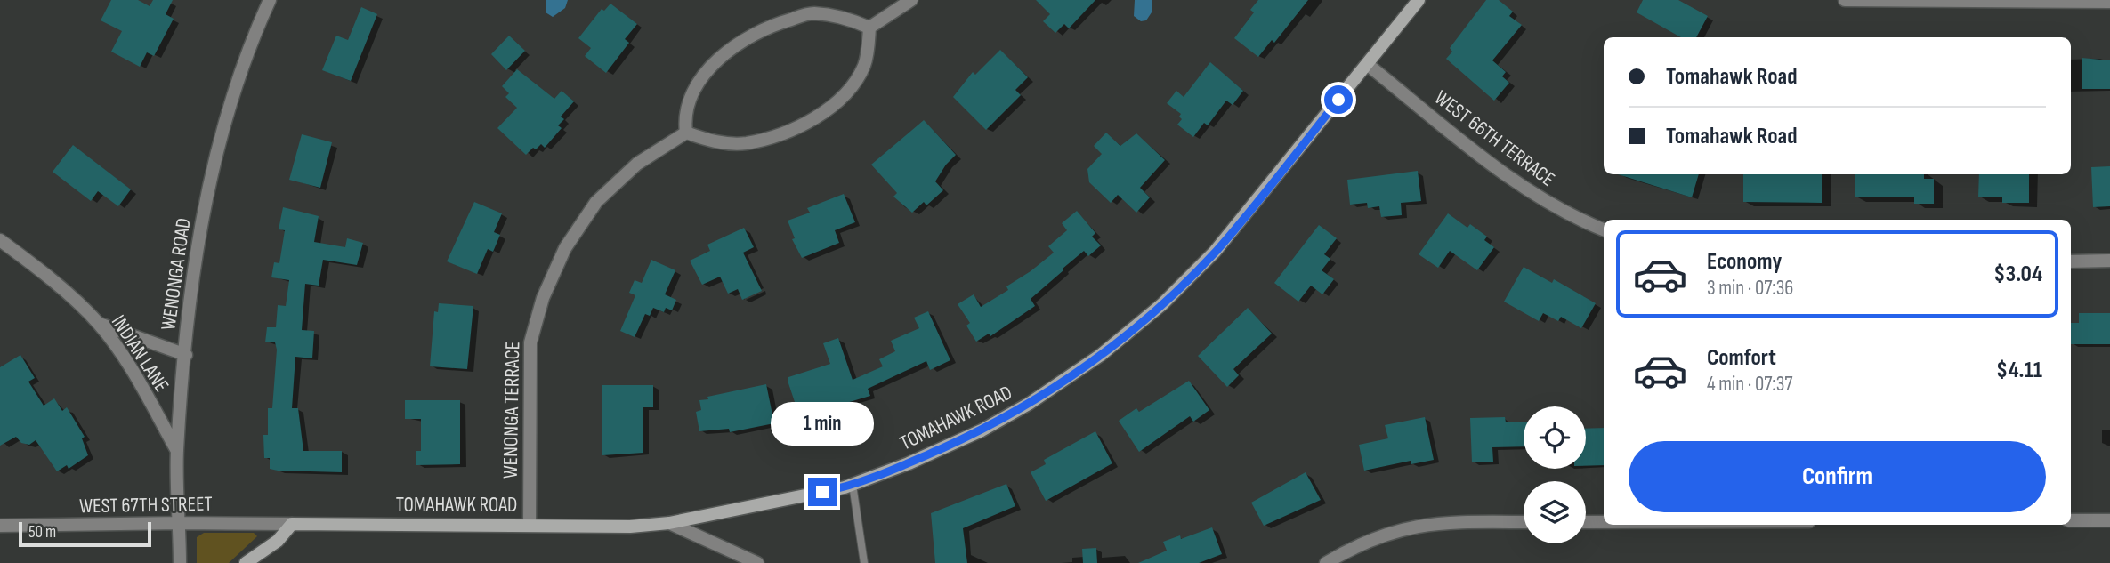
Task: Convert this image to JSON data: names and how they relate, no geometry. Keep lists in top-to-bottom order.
{
  "streets": {
    "street": [
      "WEST 66TH TERRACE",
      "WENONGA ROAD",
      "INDIAN LANE",
      "WENONGA TERRACE",
      "TOMAHAWK ROAD",
      "WEST 67TH STREET"
    ]
  },
  "crossings": [
    ["WEST 66TH TERRACE", "TOMAHAWK ROAD"],
    ["WENONGA ROAD", "INDIAN LANE"],
    ["WENONGA ROAD", "WEST 67TH STREET"],
    ["WENONGA TERRACE", "TOMAHAWK ROAD"],
    ["TOMAHAWK ROAD", "WEST 67TH STREET"]
  ],
  "scale_bar": "50 m",
  "page": {
    "banner": ["Tomahawk Road", "Tomahawk Road"],
    "list": [
      {
        "name": "Economy",
        "note": "3 min · 07:36",
        "value": "$3.04"
      },
      {
        "name": "Comfort",
        "note": "4 min · 07:37",
        "value": "$4.11"
      }
    ],
    "bubble": "1 min",
    "buttons": "Confirm",
    "scale": "50 m"
  }
}
